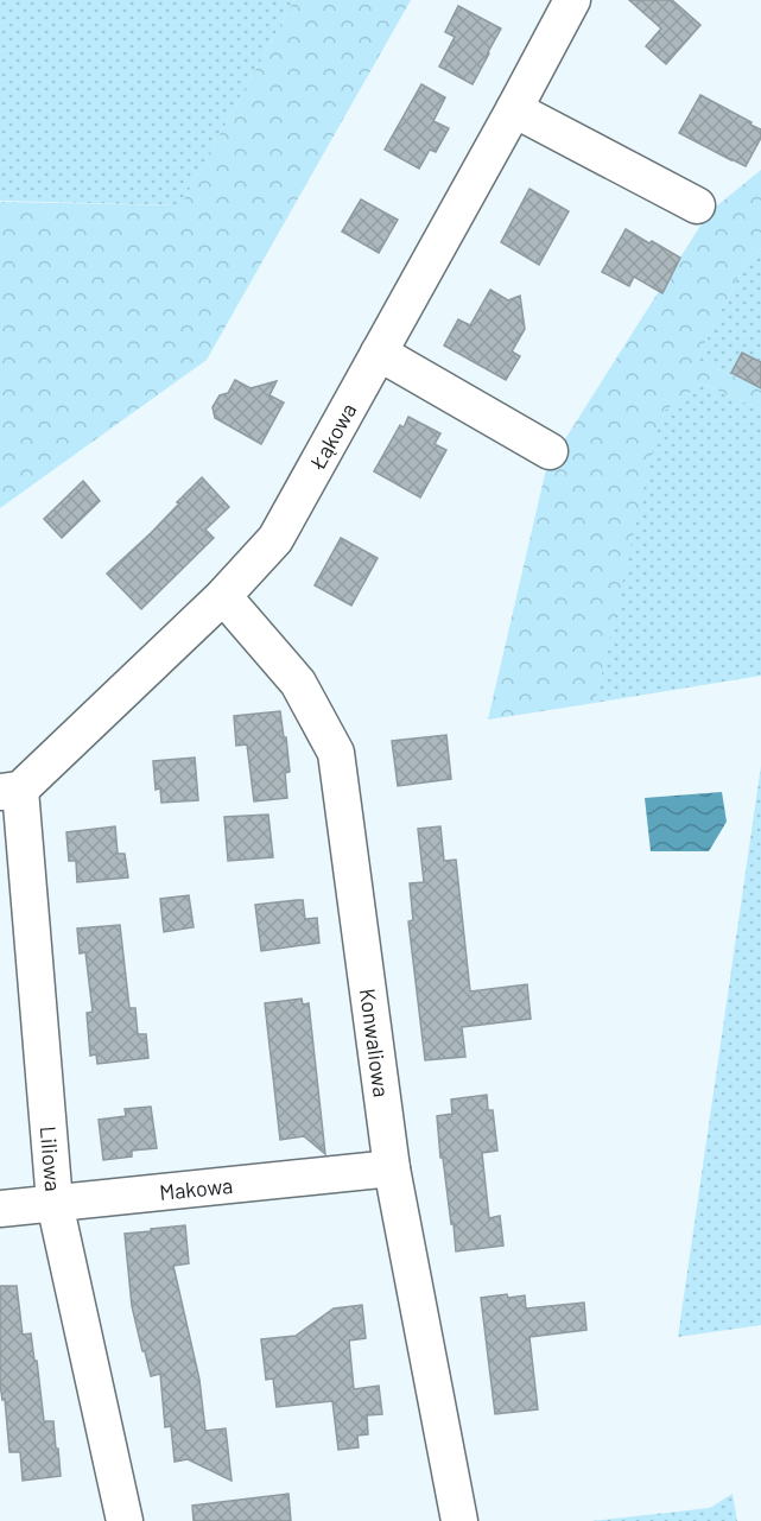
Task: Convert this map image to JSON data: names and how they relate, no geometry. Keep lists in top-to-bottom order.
{
  "streets": {
    "street": [
      "Łąkowa",
      "Konwaliowa",
      "Liliowa",
      "Makowa"
    ]
  },
  "crossings": [
    ["Łąkowa", "Konwaliowa"],
    ["Łąkowa", "Liliowa"],
    ["Konwaliowa", "Makowa"],
    ["Liliowa", "Makowa"]
  ]
}
